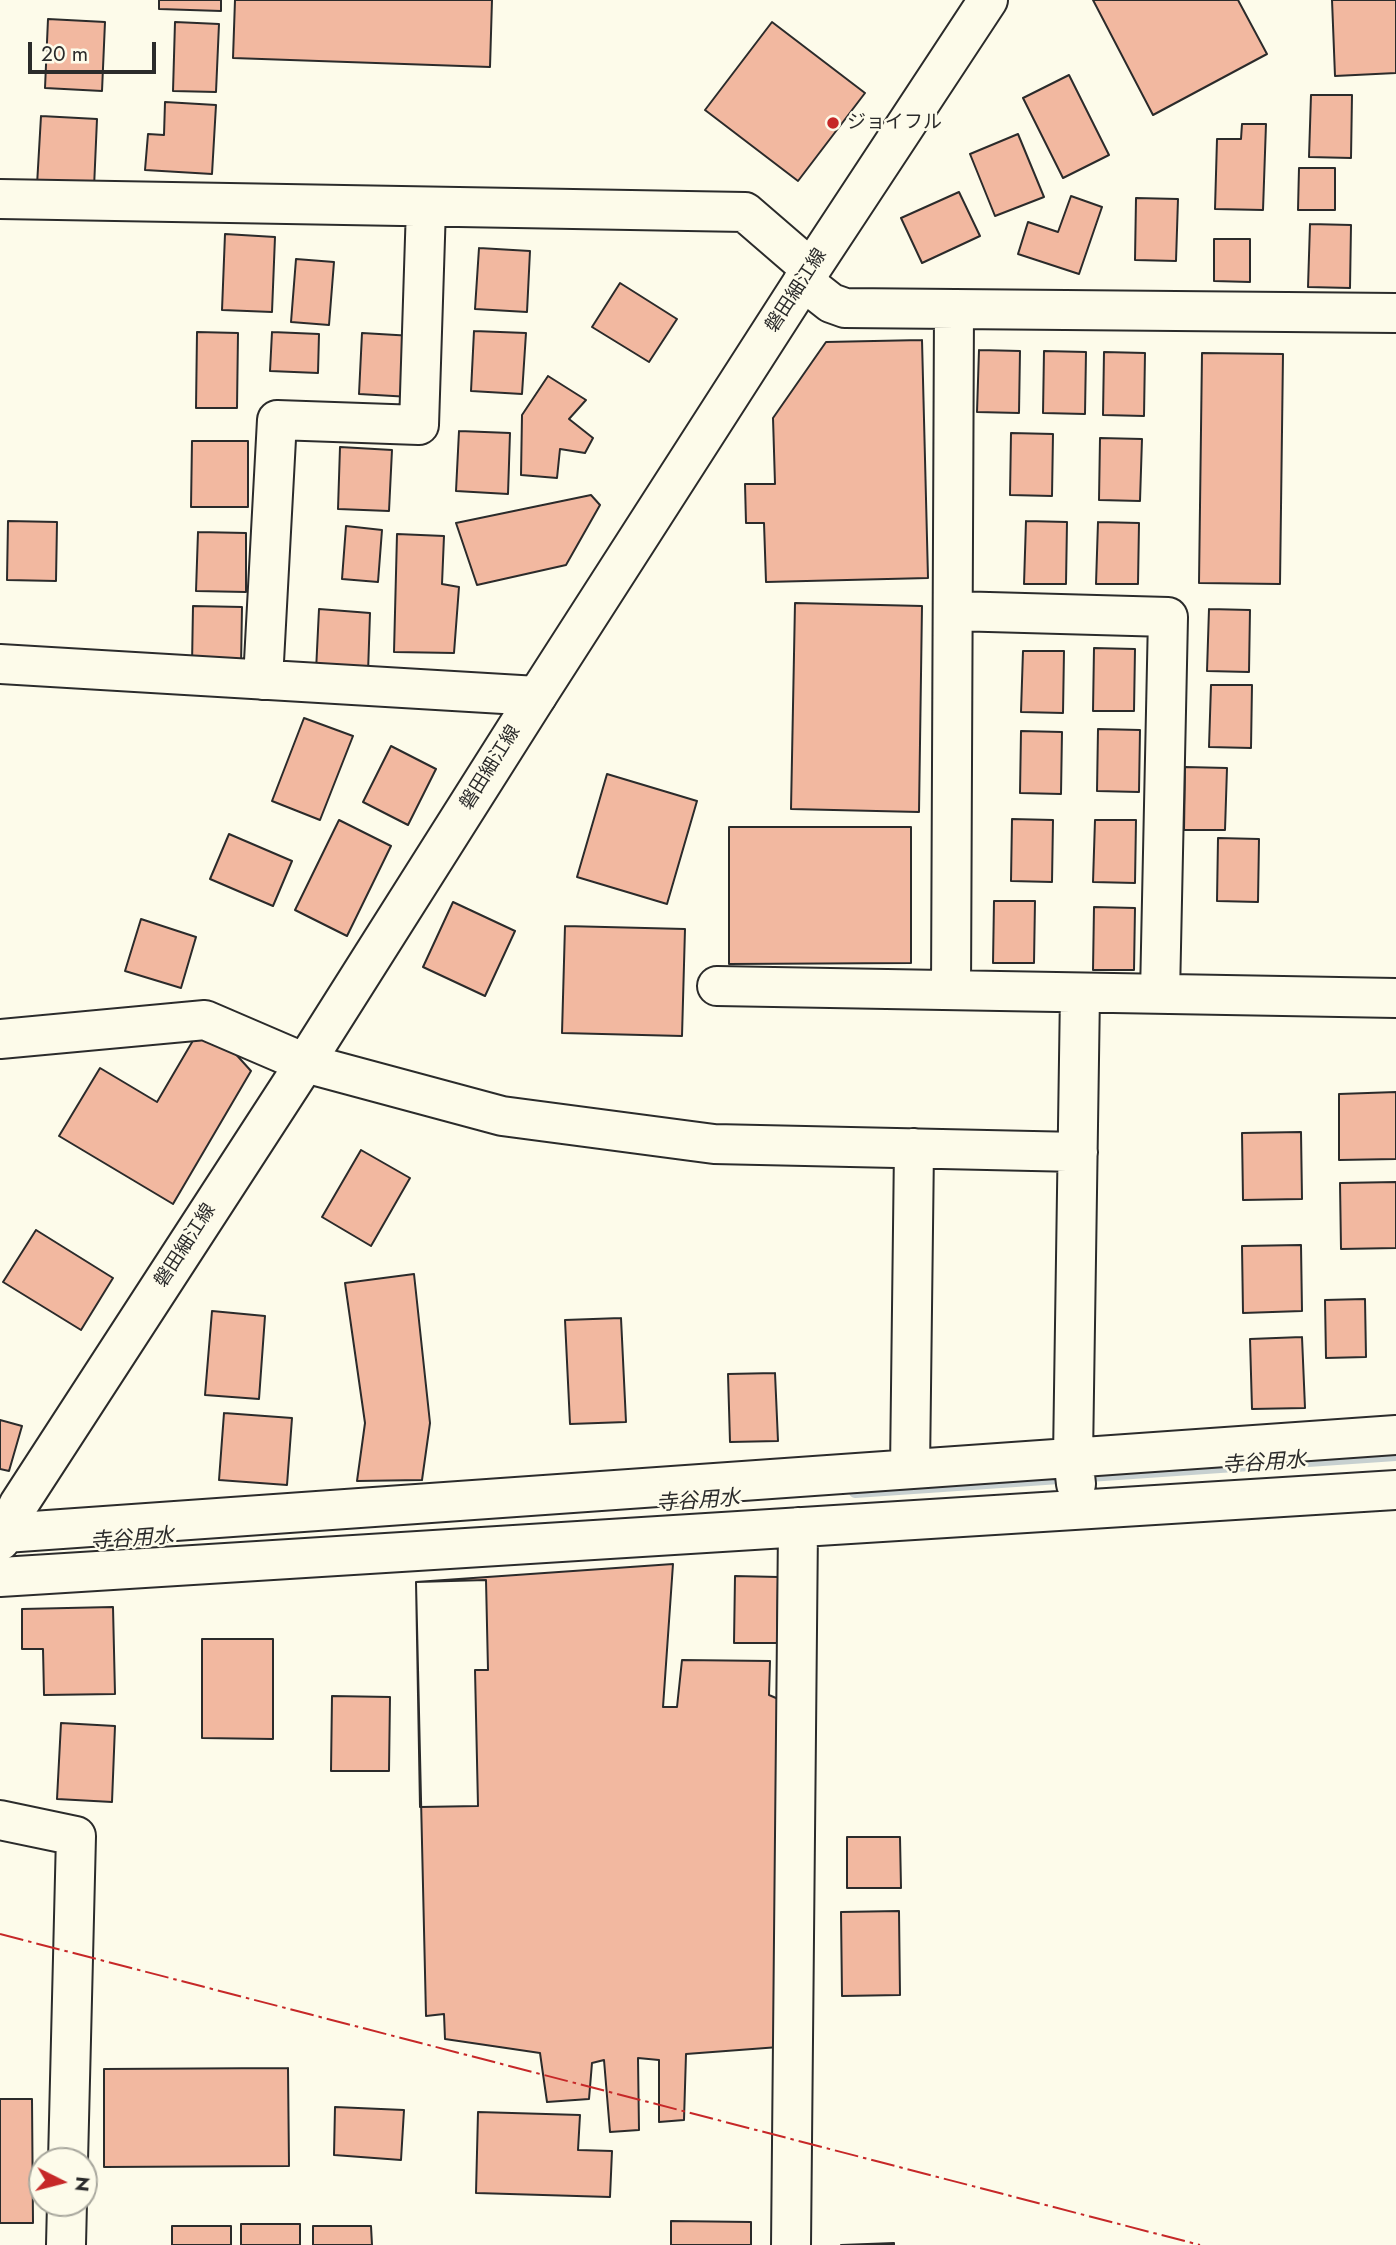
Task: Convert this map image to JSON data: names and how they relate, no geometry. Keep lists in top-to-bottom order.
{
  "streets": {
    "street": ["磐田細江線"]
  },
  "water": ["寺谷用水"],
  "places": ["ジョイフル"],
  "scale_bar": "20 m",
  "north": "right"
}
